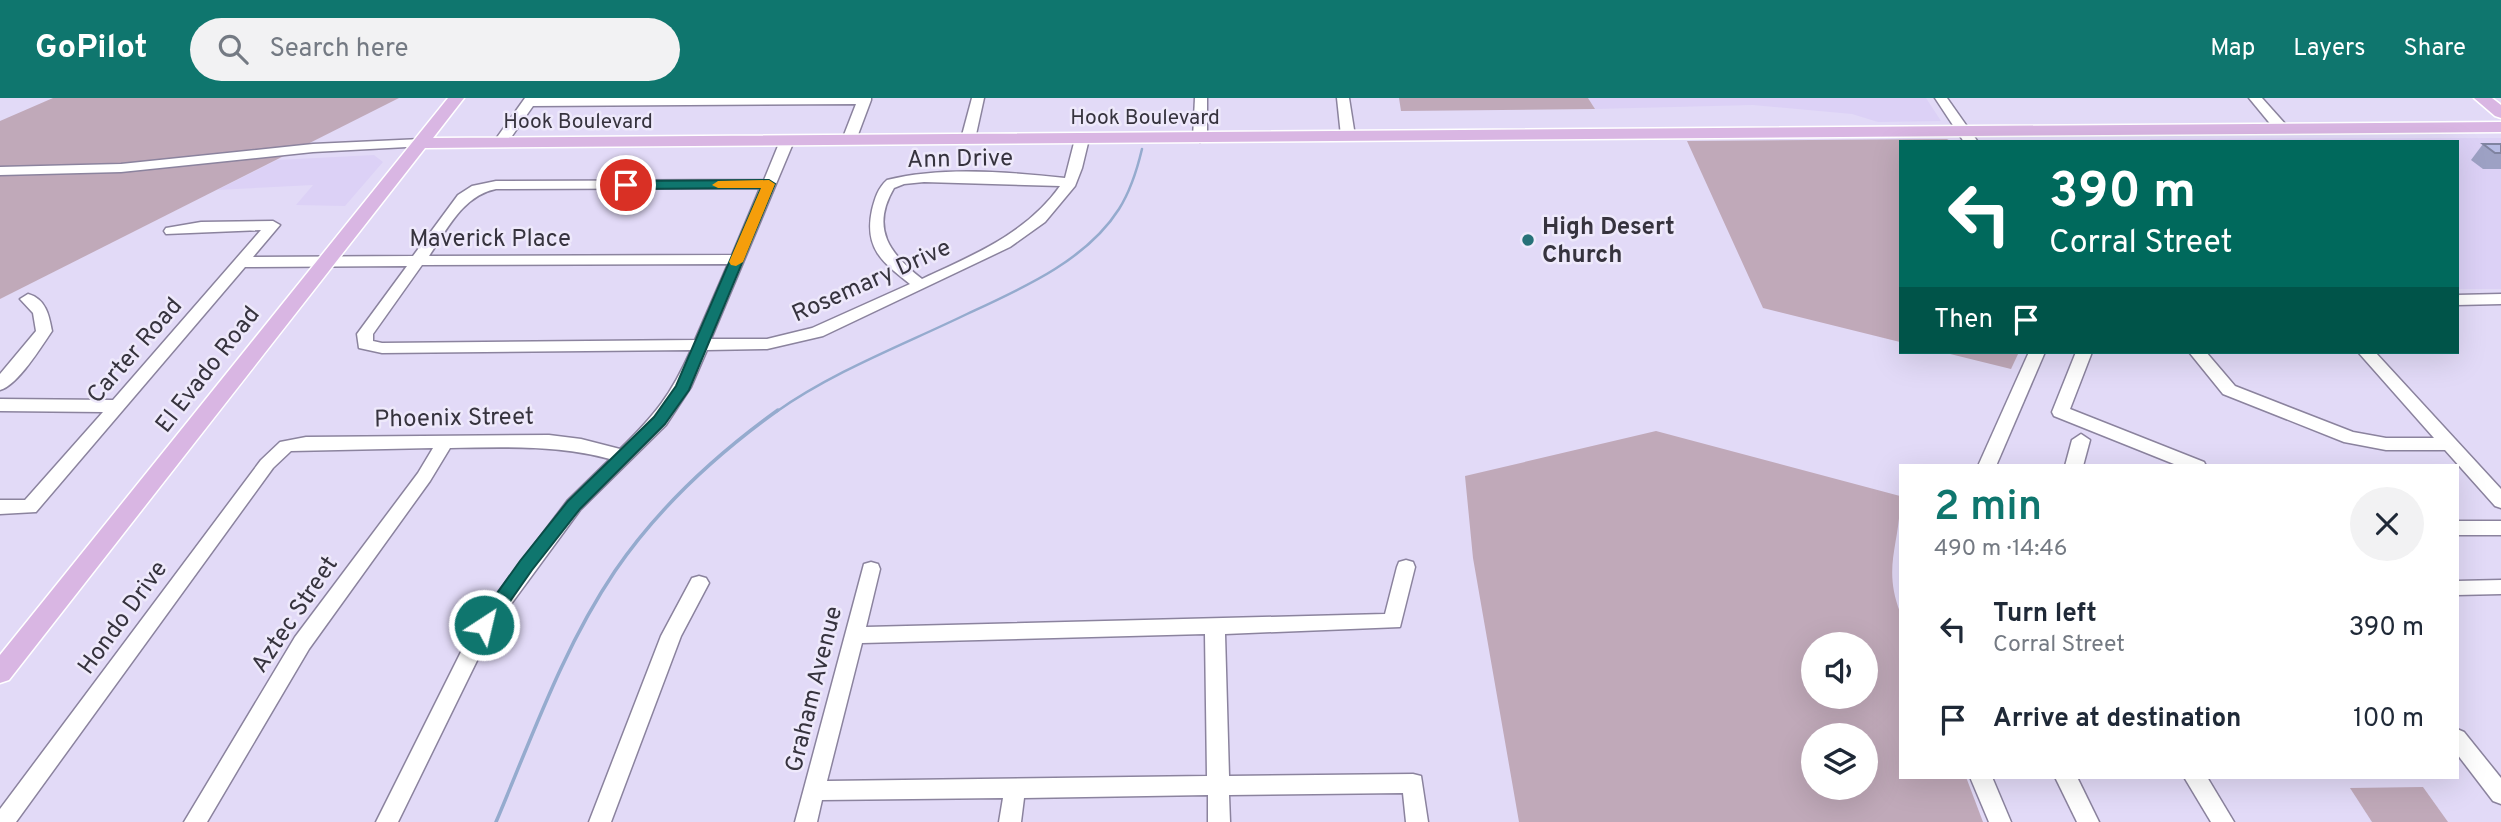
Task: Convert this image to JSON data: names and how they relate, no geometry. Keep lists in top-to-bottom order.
{
  "streets": {
    "main road": ["Hook Boulevard", "El Evado Road"],
    "street": [
      "Ann Drive",
      "Maverick Place",
      "Rosemary Drive",
      "Carter Road",
      "Phoenix Street",
      "Aztec Street",
      "Hondo Drive",
      "Graham Avenue"
    ]
  },
  "crossings": [
    ["Hook Boulevard", "Rosemary Drive"],
    ["Hook Boulevard", "El Evado Road"],
    ["Ann Drive", "Rosemary Drive"],
    ["Maverick Place", "Rosemary Drive"],
    ["Maverick Place", "Carter Road"],
    ["Maverick Place", "El Evado Road"],
    ["Phoenix Street", "Aztec Street"],
    ["Phoenix Street", "Hondo Drive"]
  ],
  "places": ["High Desert Church"],
  "page": {
    "header": "GoPilot",
    "search": "Search here",
    "nav": ["Map", "Layers", "Share"],
    "turn": ["390 m", "Corral Street"],
    "then": "Then",
    "heading": ["2 min", "490 m · 14:46"],
    "list": [
      {
        "name": "Turn left",
        "note": "Corral Street",
        "value": "390 m"
      },
      {
        "name": "Arrive at destination",
        "value": "100 m"
      }
    ]
  }
}
